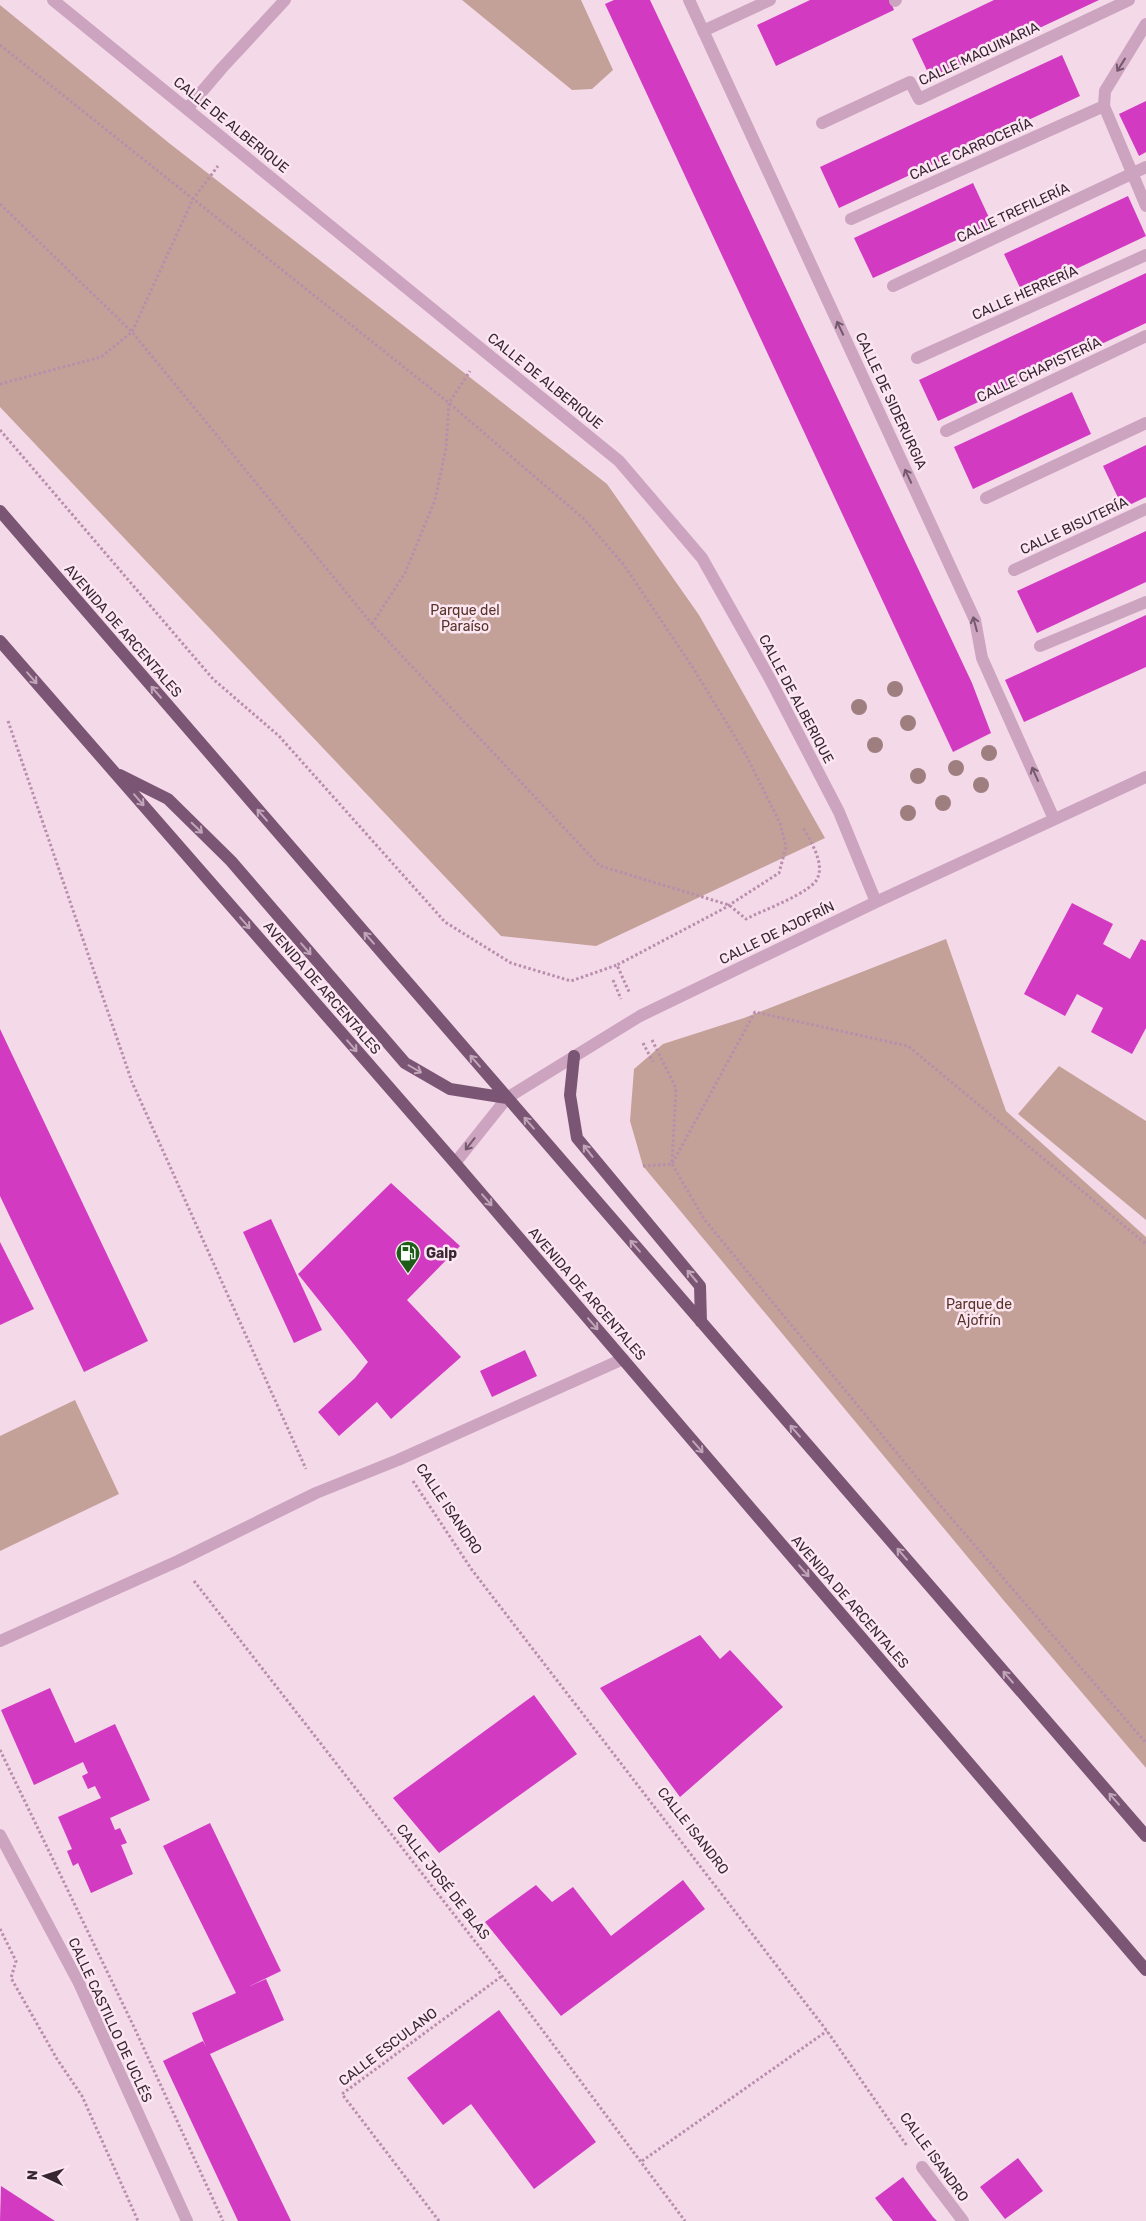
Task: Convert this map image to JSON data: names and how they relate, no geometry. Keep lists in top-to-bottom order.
{
  "streets": {
    "main road": ["AVENIDA DE ARCENTALES"],
    "street": [
      "CALLE MAQUINARIA",
      "CALLE DE ALBERIQUE",
      "CALLE CARROCERÍA",
      "CALLE TREFILERÍA",
      "CALLE HERRERÍA",
      "CALLE CHAPISTERÍA",
      "CALLE DE SIDERURGIA",
      "CALLE BISUTERÍA",
      "CALLE DE AJOFRÍN",
      "CALLE ISANDRO",
      "CALLE CASTILLO DE UCLÉS"
    ],
    "path": ["CALLE JOSÉ DE BLAS", "CALLE ESCULANO"]
  },
  "crossings": [
    ["CALLE DE ALBERIQUE", "CALLE DE AJOFRÍN"],
    ["CALLE DE SIDERURGIA", "CALLE DE AJOFRÍN"],
    ["AVENIDA DE ARCENTALES", "CALLE DE AJOFRÍN"],
    ["CALLE JOSÉ DE BLAS", "CALLE ESCULANO"]
  ],
  "one_way": ["CALLE DE SIDERURGIA"],
  "parks": ["Parque del Paraíso", "Parque de Ajofrín"],
  "places": {
    "fuel station": ["Galp"]
  },
  "north": "left"
}
